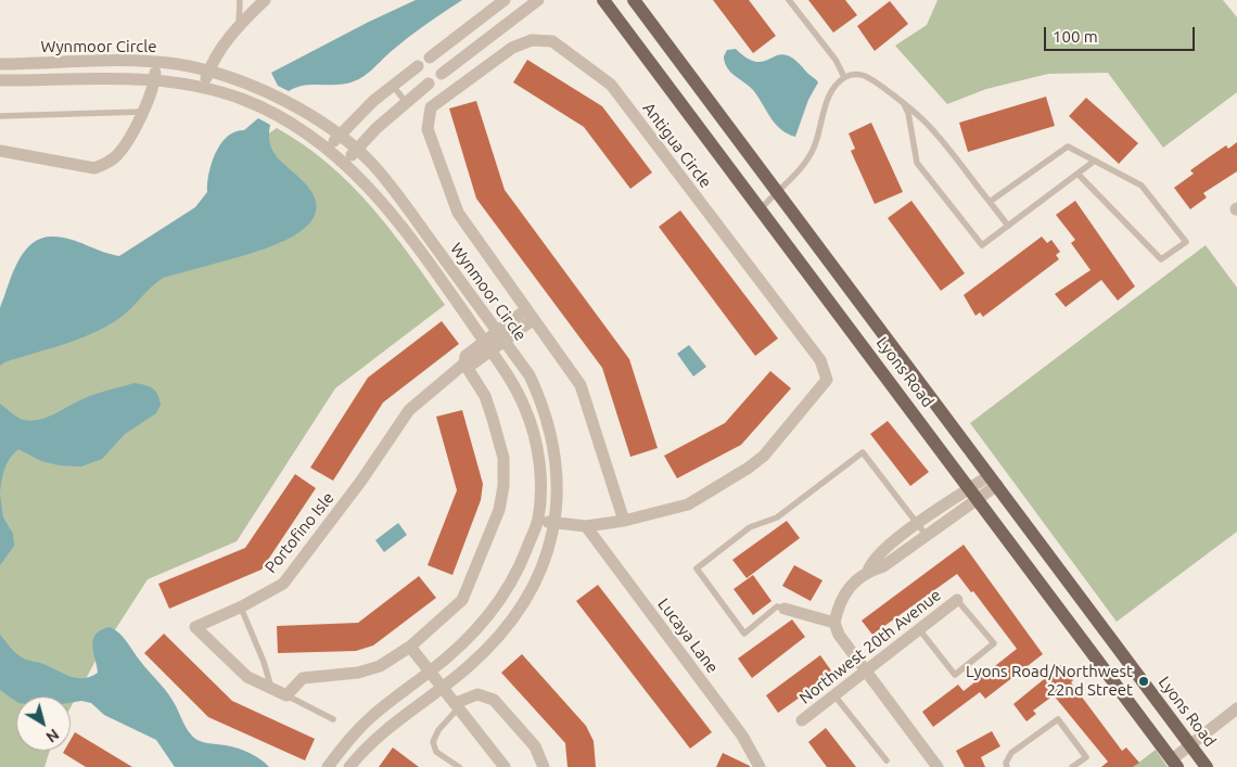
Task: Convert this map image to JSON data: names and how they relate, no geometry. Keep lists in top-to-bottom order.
{
  "streets": {
    "main road": ["Lyons Road"],
    "street": [
      "Wynmoor Circle",
      "Antigua Circle",
      "Portofino Isle",
      "Lucaya Lane",
      "Northwest 20th Avenue"
    ]
  },
  "crossings": [
    ["Wynmoor Circle", "Antigua Circle"],
    ["Wynmoor Circle", "Portofino Isle"],
    ["Antigua Circle", "Lucaya Lane"]
  ],
  "places": ["Lyons Road/Northwest 22nd Street"],
  "scale_bar": "100 m",
  "north": "bottom right"
}
